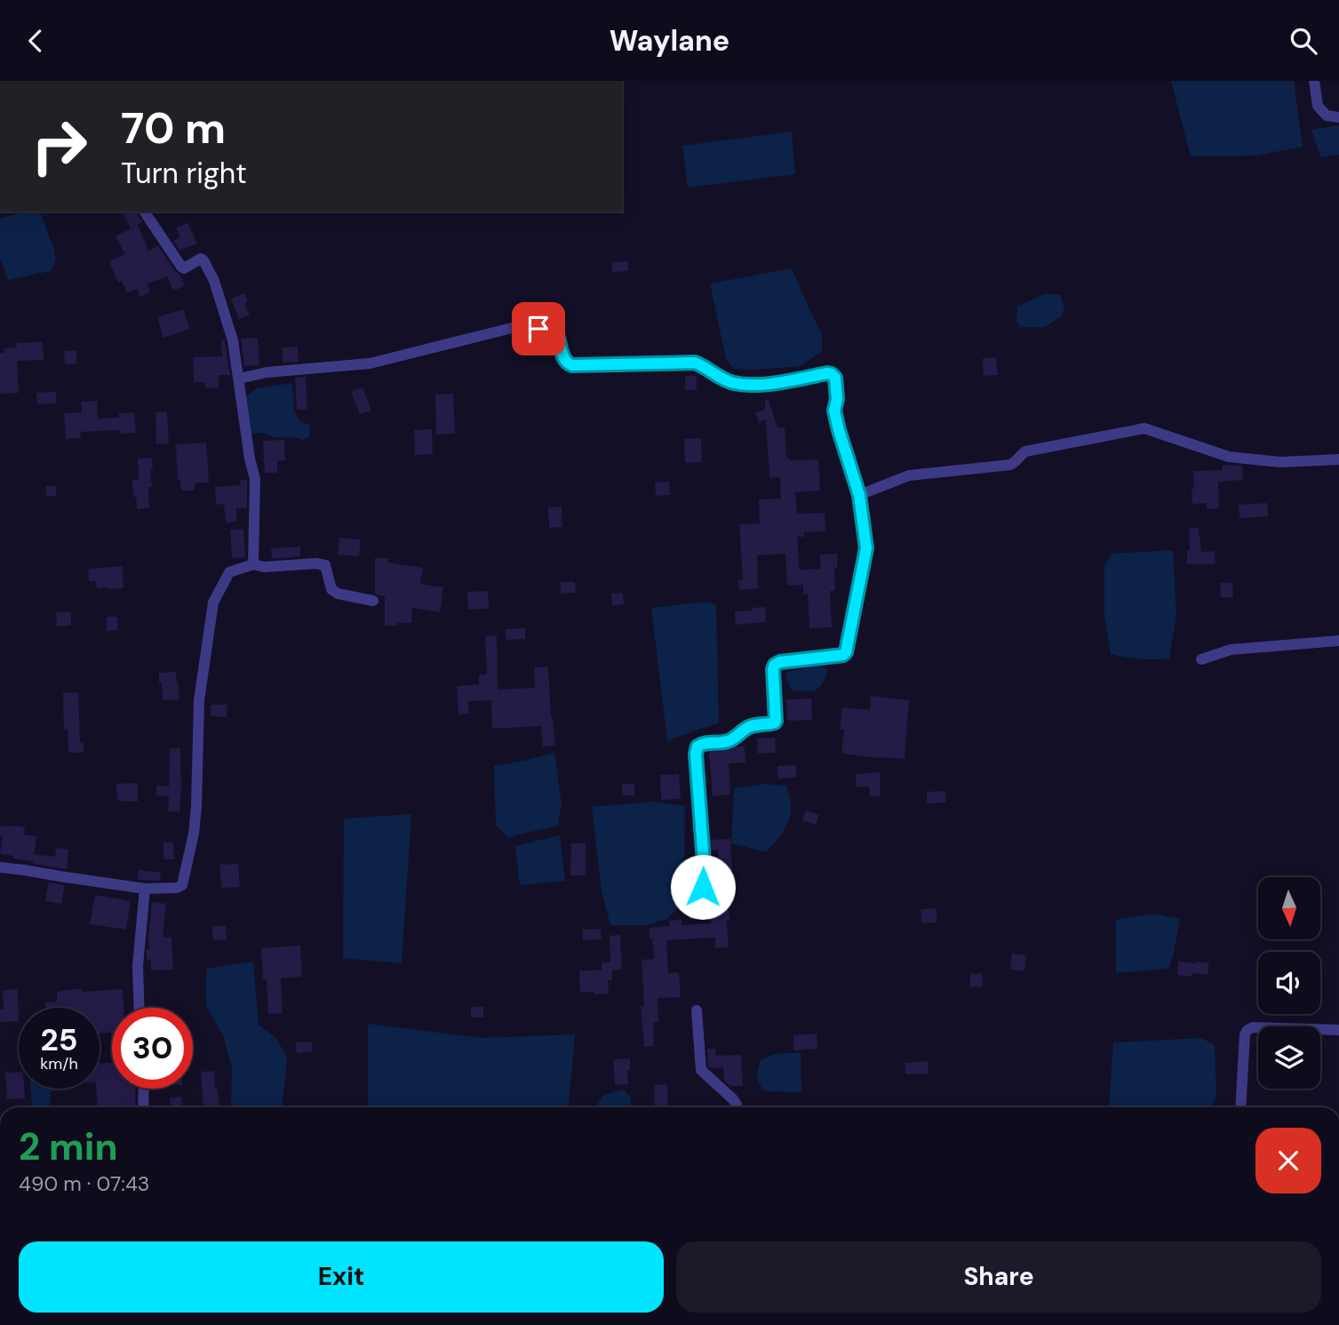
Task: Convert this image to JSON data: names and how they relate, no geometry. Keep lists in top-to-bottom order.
{
  "north": "bottom",
  "page": {
    "header": "Waylane",
    "turn": ["70 m", "Turn right"],
    "speed": "25 km/h",
    "limit": "30",
    "heading": ["2 min", "490 m · 07:43"],
    "buttons": ["Exit", "Share"]
  }
}
